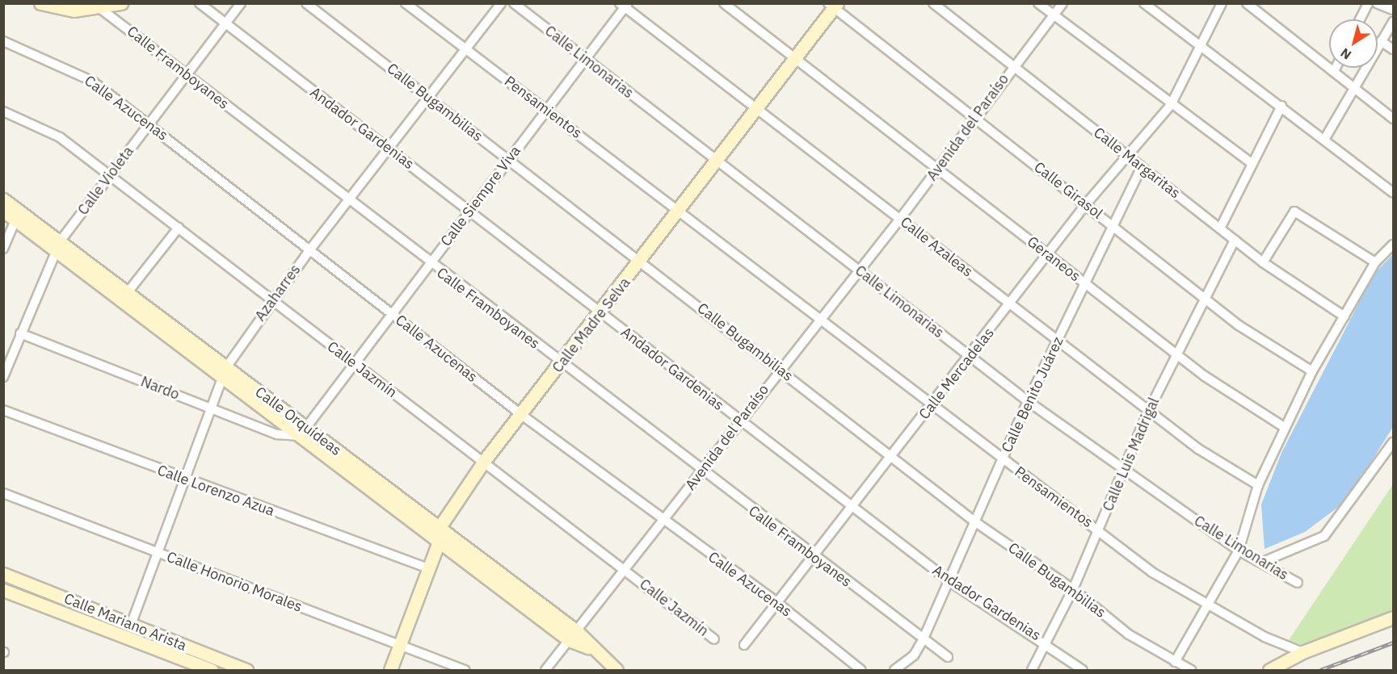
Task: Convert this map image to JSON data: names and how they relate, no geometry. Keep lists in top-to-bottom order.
{
  "streets": {
    "street": [
      "Calle Limonarias",
      "Calle Framboyanes",
      "Calle Bugambilias",
      "Pensamientos",
      "Calle Azucenas",
      "Avenida del Paraíso",
      "Andador Gardenias",
      "Calle Margaritas",
      "Calle Violeta",
      "Calle Girasol",
      "Calle Siempre Viva",
      "Calle Azaleas",
      "Geraneos",
      "Azaharres",
      "Calle Madre Selva",
      "Calle Jazmín",
      "Calle Mercadelas",
      "Nardo",
      "Calle Benito Juárez",
      "Calle Orquídeas",
      "Calle Luis Madrigal",
      "Calle Lorenzo Azua",
      "Calle Honorio Morales",
      "Calle Mariano Arista"
    ]
  },
  "crossings": [
    ["Calle Limonarias", "Avenida del Paraíso"],
    ["Calle Limonarias", "Calle Siempre Viva"],
    ["Calle Limonarias", "Calle Madre Selva"],
    ["Calle Limonarias", "Calle Mercadelas"],
    ["Calle Limonarias", "Calle Benito Juárez"],
    ["Calle Limonarias", "Calle Luis Madrigal"],
    ["Calle Framboyanes", "Avenida del Paraíso"],
    ["Calle Framboyanes", "Calle Violeta"],
    ["Calle Framboyanes", "Calle Siempre Viva"],
    ["Calle Framboyanes", "Azaharres"],
    ["Calle Framboyanes", "Calle Madre Selva"],
    ["Calle Framboyanes", "Calle Mercadelas"],
    ["Calle Framboyanes", "Calle Benito Juárez"],
    ["Calle Bugambilias", "Avenida del Paraíso"],
    ["Calle Bugambilias", "Calle Siempre Viva"],
    ["Calle Bugambilias", "Azaharres"],
    ["Calle Bugambilias", "Calle Madre Selva"],
    ["Calle Bugambilias", "Calle Mercadelas"],
    ["Calle Bugambilias", "Calle Benito Juárez"],
    ["Calle Bugambilias", "Calle Luis Madrigal"],
    ["Pensamientos", "Avenida del Paraíso"],
    ["Pensamientos", "Calle Siempre Viva"],
    ["Pensamientos", "Azaharres"],
    ["Pensamientos", "Calle Madre Selva"],
    ["Pensamientos", "Calle Mercadelas"],
    ["Pensamientos", "Calle Benito Juárez"],
    ["Pensamientos", "Calle Luis Madrigal"],
    ["Calle Azucenas", "Avenida del Paraíso"],
    ["Calle Azucenas", "Calle Violeta"],
    ["Calle Azucenas", "Calle Siempre Viva"],
    ["Calle Azucenas", "Azaharres"],
    ["Calle Azucenas", "Calle Madre Selva"],
    ["Calle Azucenas", "Calle Mercadelas"],
    ["Avenida del Paraíso", "Andador Gardenias"],
    ["Avenida del Paraíso", "Calle Margaritas"],
    ["Avenida del Paraíso", "Calle Girasol"],
    ["Avenida del Paraíso", "Calle Azaleas"],
    ["Avenida del Paraíso", "Geraneos"],
    ["Avenida del Paraíso", "Calle Jazmín"],
    ["Avenida del Paraíso", "Calle Orquídeas"],
    ["Andador Gardenias", "Calle Violeta"],
    ["Andador Gardenias", "Calle Siempre Viva"],
    ["Andador Gardenias", "Azaharres"],
    ["Andador Gardenias", "Calle Madre Selva"],
    ["Andador Gardenias", "Calle Mercadelas"],
    ["Andador Gardenias", "Calle Benito Juárez"],
    ["Andador Gardenias", "Calle Luis Madrigal"],
    ["Calle Margaritas", "Calle Mercadelas"],
    ["Calle Margaritas", "Calle Benito Juárez"],
    ["Calle Margaritas", "Calle Luis Madrigal"],
    ["Calle Violeta", "Calle Jazmín"],
    ["Calle Violeta", "Nardo"],
    ["Calle Violeta", "Calle Orquídeas"],
    ["Calle Girasol", "Calle Madre Selva"],
    ["Calle Girasol", "Calle Mercadelas"],
    ["Calle Girasol", "Calle Benito Juárez"],
    ["Calle Girasol", "Calle Luis Madrigal"],
    ["Calle Siempre Viva", "Calle Azaleas"],
    ["Calle Siempre Viva", "Calle Jazmín"],
    ["Calle Siempre Viva", "Nardo"],
    ["Calle Siempre Viva", "Calle Orquídeas"],
    ["Calle Azaleas", "Calle Madre Selva"],
    ["Calle Azaleas", "Calle Mercadelas"],
    ["Calle Azaleas", "Calle Benito Juárez"],
    ["Calle Azaleas", "Calle Luis Madrigal"],
    ["Geraneos", "Calle Madre Selva"],
    ["Geraneos", "Calle Mercadelas"],
    ["Geraneos", "Calle Benito Juárez"],
    ["Geraneos", "Calle Luis Madrigal"],
    ["Azaharres", "Calle Jazmín"],
    ["Azaharres", "Nardo"],
    ["Azaharres", "Calle Orquídeas"],
    ["Azaharres", "Calle Lorenzo Azua"],
    ["Azaharres", "Calle Honorio Morales"],
    ["Azaharres", "Calle Mariano Arista"],
    ["Calle Madre Selva", "Calle Jazmín"],
    ["Calle Madre Selva", "Calle Orquídeas"],
    ["Nardo", "Calle Orquídeas"]
  ],
  "north": "bottom left"
}
